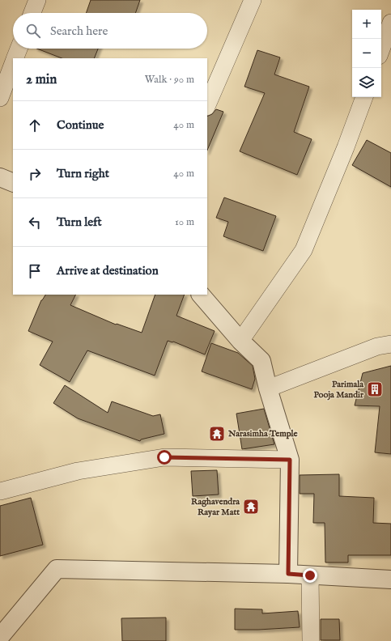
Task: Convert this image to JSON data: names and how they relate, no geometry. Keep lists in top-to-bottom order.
{
  "places": {
    "building": ["Parimala Pooja Mandir"],
    "temple": ["Narasimha Temple", "Raghavendra Rayar Matt"]
  },
  "page": {
    "map_buttons": ["+", "−"],
    "search": "Search here",
    "heading": ["2 min", "Walk · 90 m"],
    "list": [
      ["Continue", "40 m"],
      ["Turn right", "40 m"],
      ["Turn left", "10 m"],
      "Arrive at destination"
    ]
  }
}
